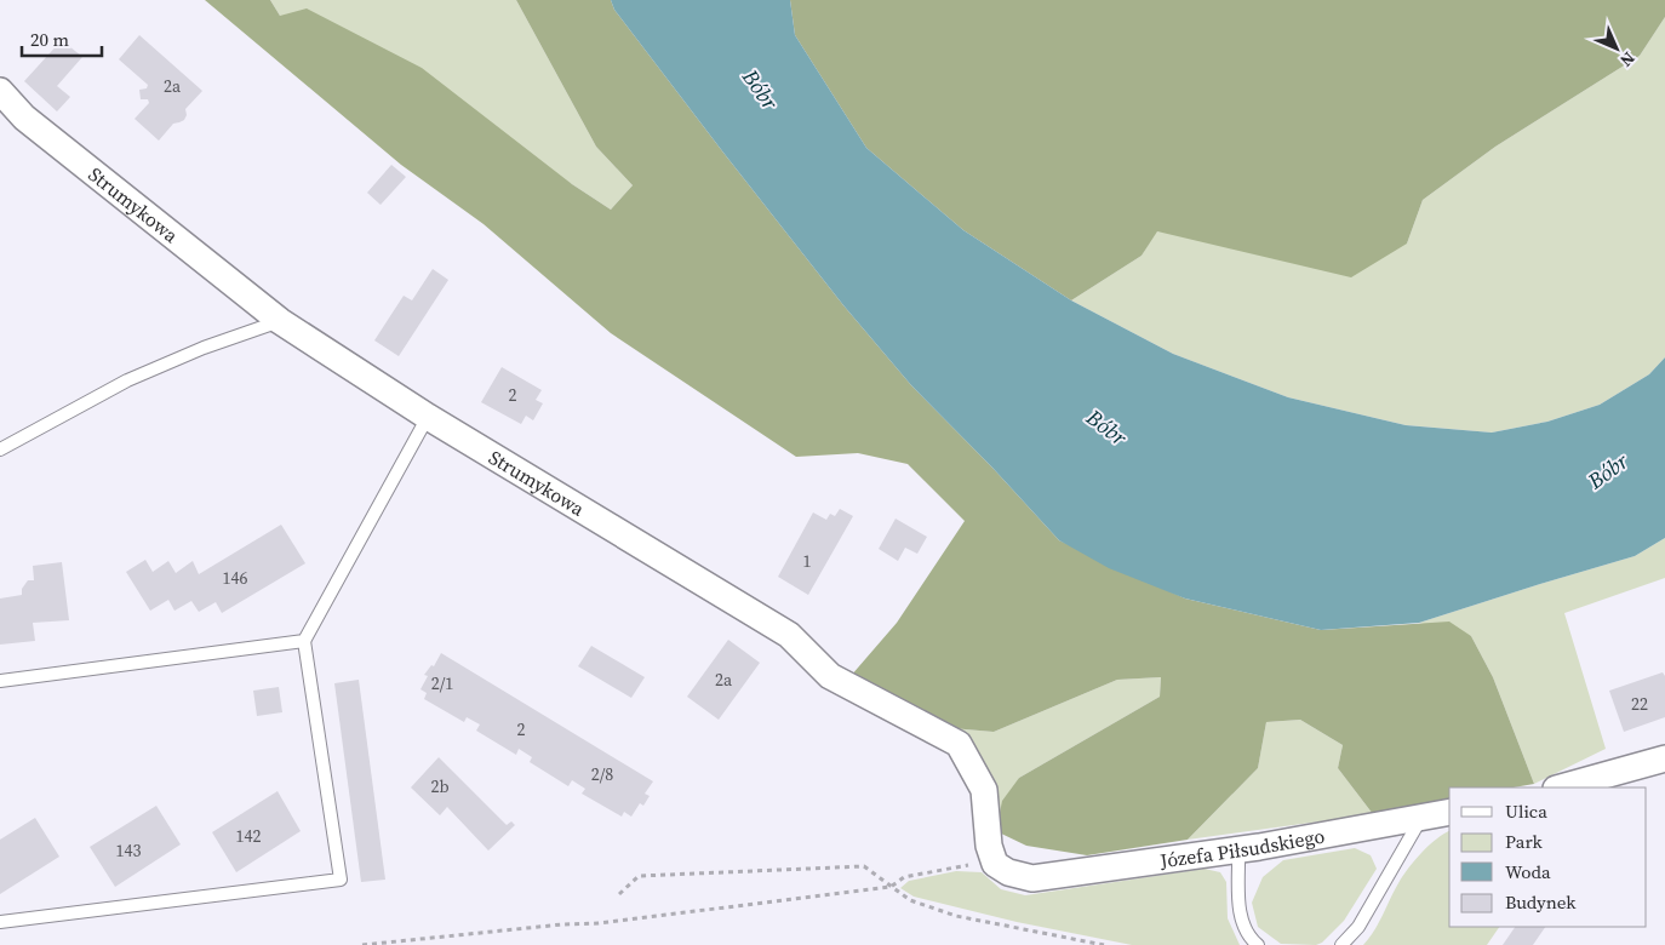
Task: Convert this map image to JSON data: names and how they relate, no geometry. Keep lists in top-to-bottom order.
{
  "streets": {
    "street": ["Strumykowa", "Józefa Piłsudskiego"]
  },
  "crossings": [
    ["Strumykowa", "Józefa Piłsudskiego"]
  ],
  "water": ["Bóbr"],
  "house_numbers": [
    "2a",
    "2",
    "1",
    "146",
    "2a",
    "2/1",
    "22",
    "2",
    "2/8",
    "2b",
    "142",
    "143"
  ],
  "legend": [
    "Ulica",
    "Park",
    "Woda",
    "Budynek"
  ],
  "scale_bar": "20 m",
  "north": "bottom right"
}
